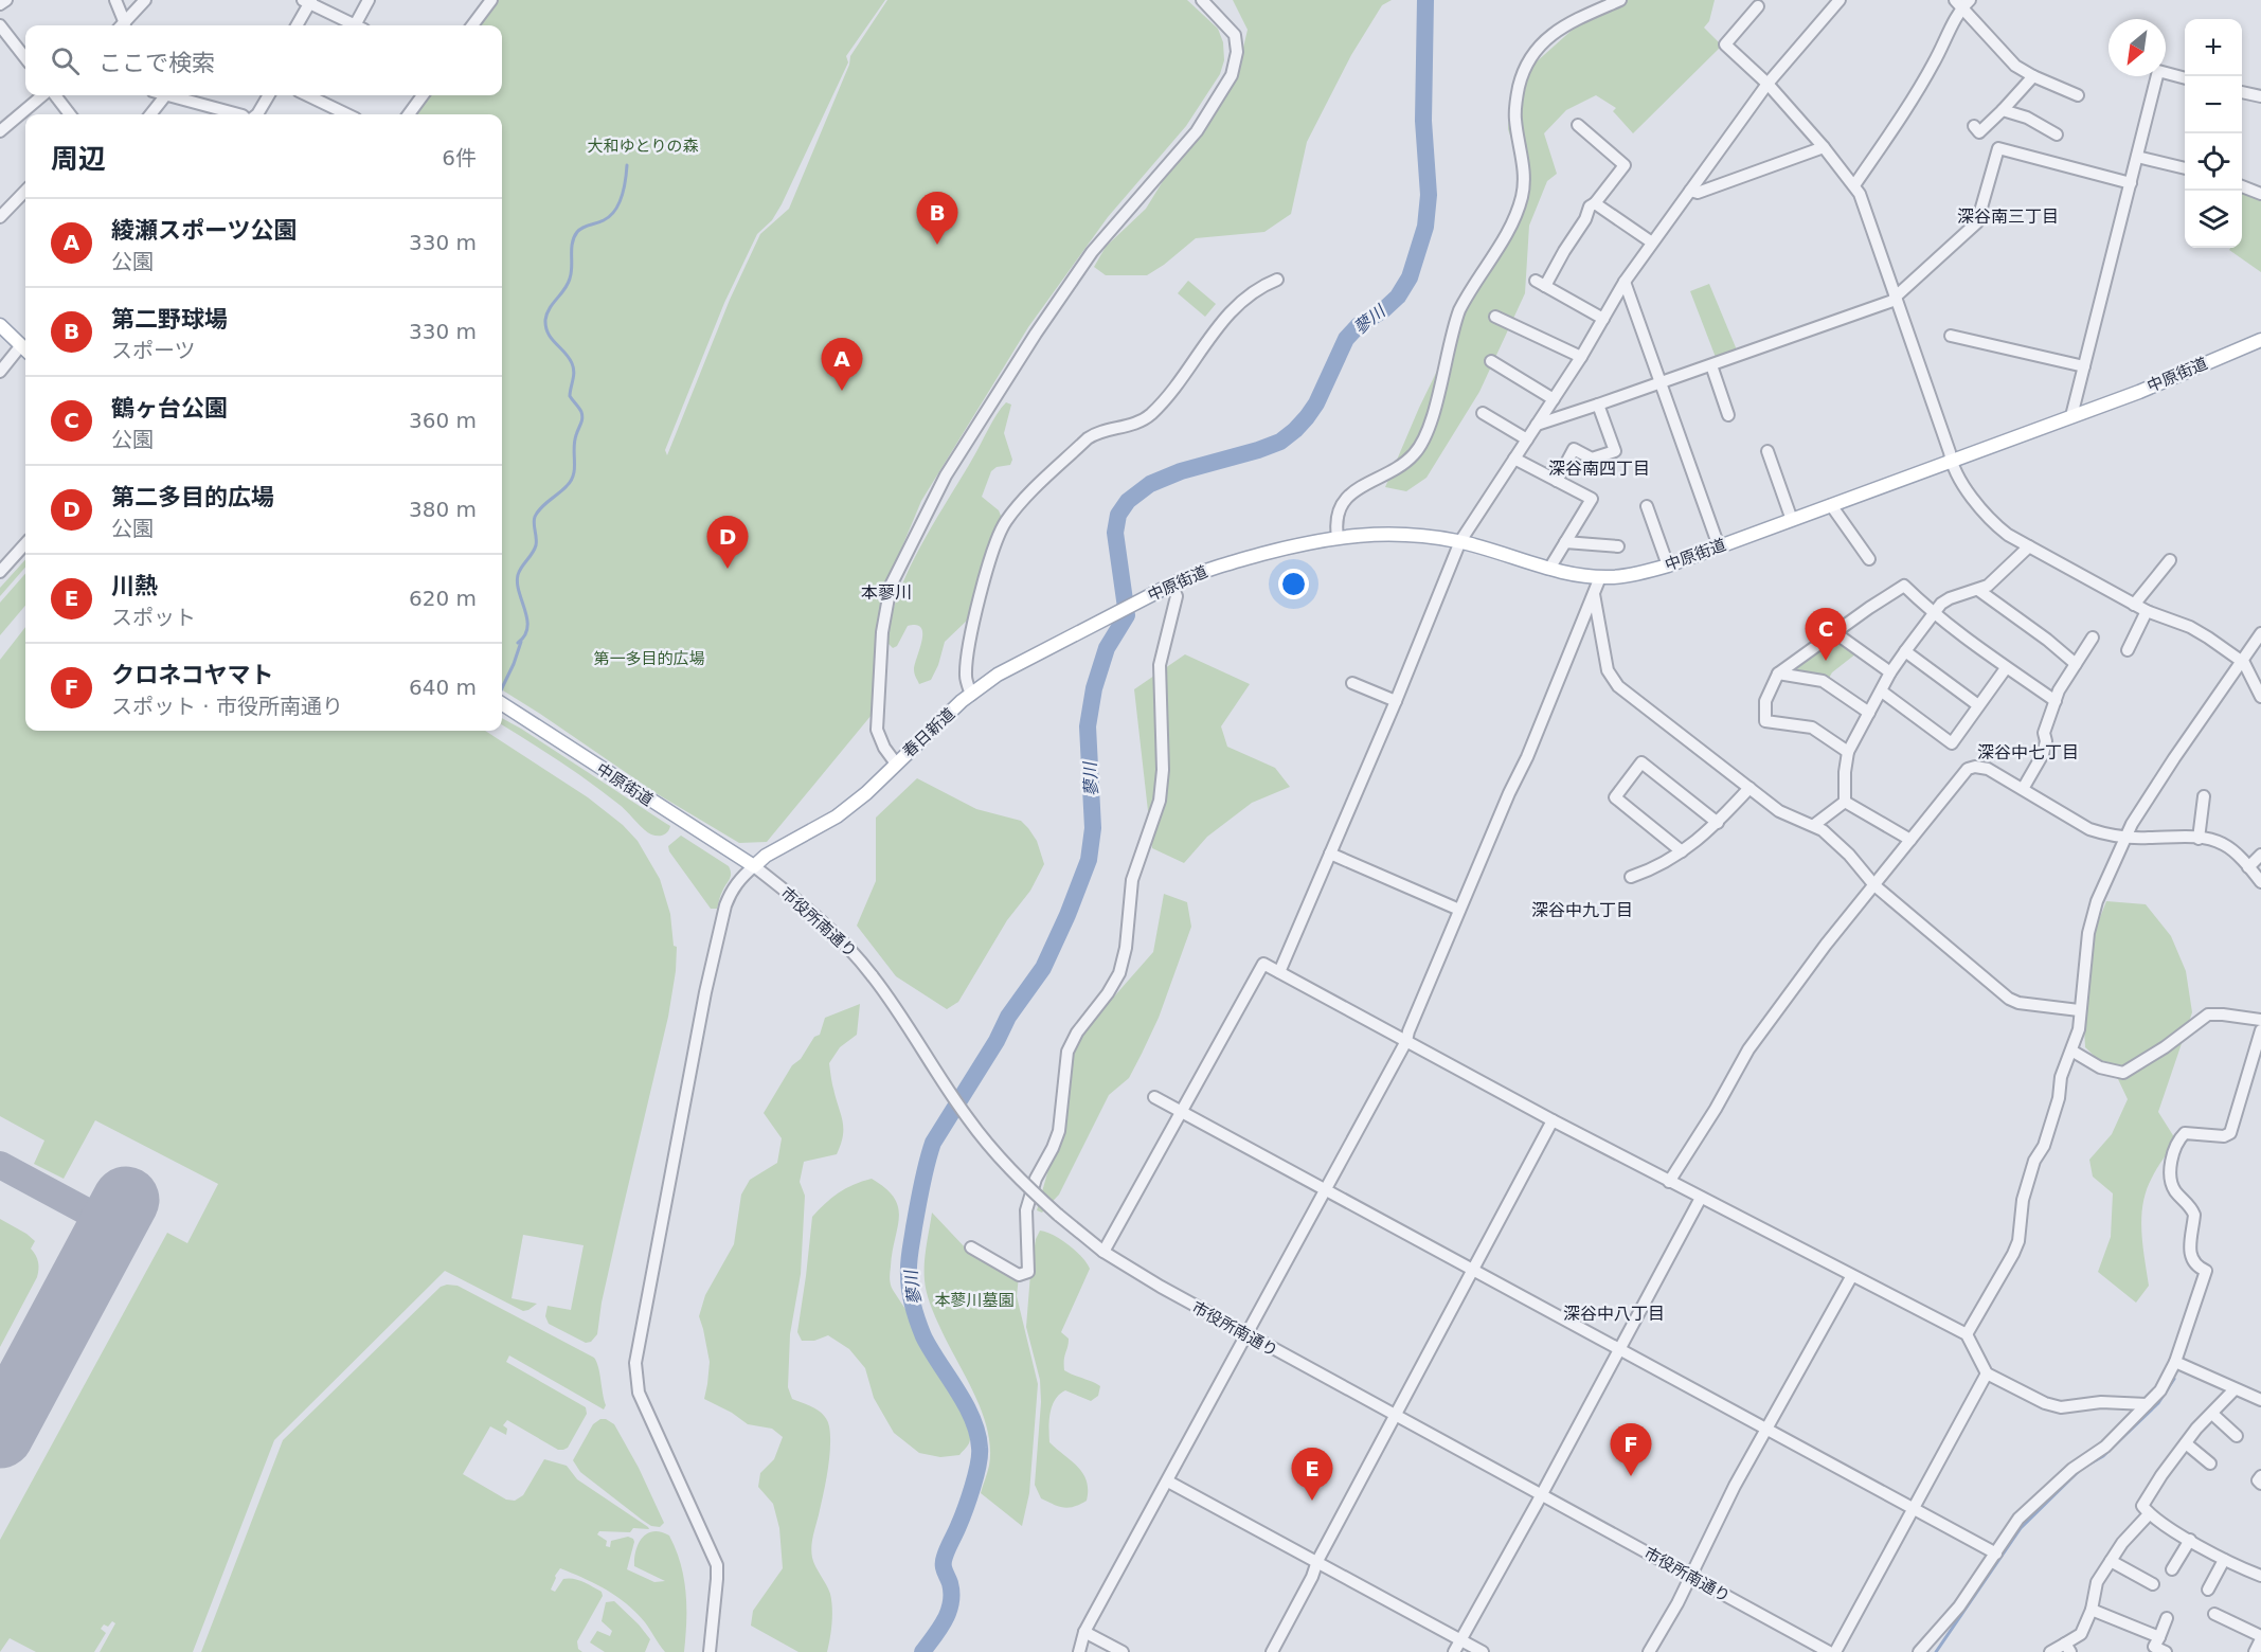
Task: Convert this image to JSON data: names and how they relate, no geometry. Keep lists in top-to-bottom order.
{
  "streets": {
    "main road": ["中原街道", "春日新道"],
    "street": ["市役所南通り"]
  },
  "crossings": [
    ["中原街道", "春日新道"],
    ["中原街道", "市役所南通り"],
    ["春日新道", "市役所南通り"]
  ],
  "districts": [
    "深谷南三丁目",
    "深谷南四丁目",
    "本蓼川",
    "深谷中七丁目",
    "深谷中九丁目",
    "深谷中八丁目"
  ],
  "water": ["蓼川"],
  "parks": ["大和ゆとりの森", "第一多目的広場", "本蓼川墓園"],
  "north": "bottom left",
  "page": {
    "map_buttons": ["+", "−"],
    "search": "ここで検索",
    "heading": ["周辺", "6件"],
    "pins": [
      "B",
      "A",
      "D",
      "C",
      "F",
      "E"
    ],
    "list": [
      {
        "mark": "A",
        "name": "綾瀬スポーツ公園",
        "note": "公園",
        "value": "330 m"
      },
      {
        "mark": "B",
        "name": "第二野球場",
        "note": "スポーツ",
        "value": "330 m"
      },
      {
        "mark": "C",
        "name": "鶴ヶ台公園",
        "note": "公園",
        "value": "360 m"
      },
      {
        "mark": "D",
        "name": "第二多目的広場",
        "note": "公園",
        "value": "380 m"
      },
      {
        "mark": "E",
        "name": "川熱",
        "note": "スポット",
        "value": "620 m"
      },
      {
        "mark": "F",
        "name": "クロネコヤマト",
        "note": "スポット · 市役所南通り",
        "value": "640 m"
      }
    ]
  }
}
